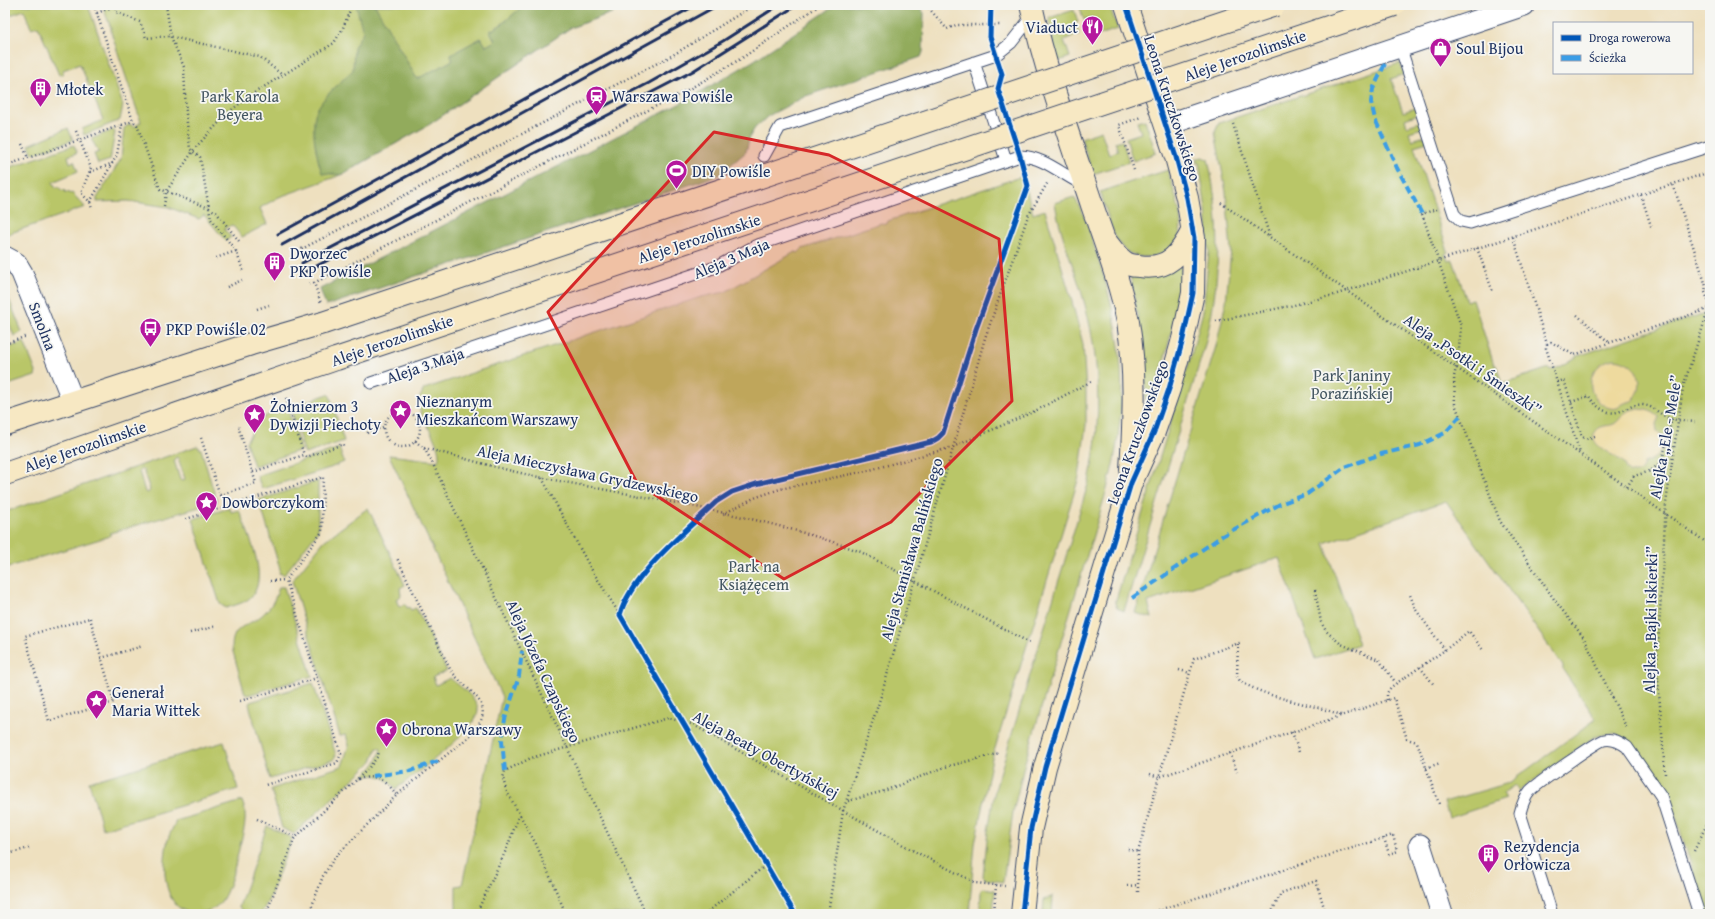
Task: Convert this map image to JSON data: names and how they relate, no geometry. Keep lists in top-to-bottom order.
{
  "streets": {
    "main road": ["Aleje Jerozolimskie", "Leona Kruczkowskiego"],
    "street": ["Smolna"],
    "lane": ["Aleja 3 Maja"],
    "path": [
      "Aleja „Psotki i Śmieszki”",
      "Alejka „Ele - Mele”",
      "Aleja Mieczysława Grydzewskiego",
      "Aleja Stanisława Balińskiego",
      "Alejka „Bajki Iskierki”",
      "Aleja Józefa Czapskiego"
    ],
    "cycle path": ["Aleja Beaty Obertyńskiej"]
  },
  "crossings": [
    ["Leona Kruczkowskiego", "Aleja 3 Maja"],
    ["Aleja „Psotki i Śmieszki”", "Alejka „Ele - Mele”"],
    ["Aleja „Psotki i Śmieszki”", "Alejka „Bajki Iskierki”"],
    ["Alejka „Ele - Mele”", "Alejka „Bajki Iskierki”"],
    ["Aleja Mieczysława Grydzewskiego", "Aleja Stanisława Balińskiego"],
    ["Aleja Mieczysława Grydzewskiego", "Aleja Józefa Czapskiego"],
    ["Aleja Stanisława Balińskiego", "Aleja Beaty Obertyńskiej"],
    ["Aleja Józefa Czapskiego", "Aleja Beaty Obertyńskiej"]
  ],
  "parks": ["Park Karola Beyera", "Park Janiny Porazińskiej", "Park na Książęcem"],
  "places": {
    "restaurant": ["Viaduct"],
    "shop": ["Soul Bijou"],
    "building": ["Młotek", "Dworzec PKP Powiśle", "Rezydencja Orłowicza"],
    "station": ["Warszawa Powiśle"],
    "sports": ["DIY Powiśle"],
    "bus stop": ["PKP Powiśle 02"],
    "place": [
      "Nieznanym Mieszkańcom Warszawy",
      "Żołnierzom 3 Dywizji Piechoty",
      "Dowborczykom",
      "Generał Maria Wittek",
      "Obrona Warszawy"
    ]
  },
  "legend": ["Droga rowerowa", "Ścieżka"]
}
